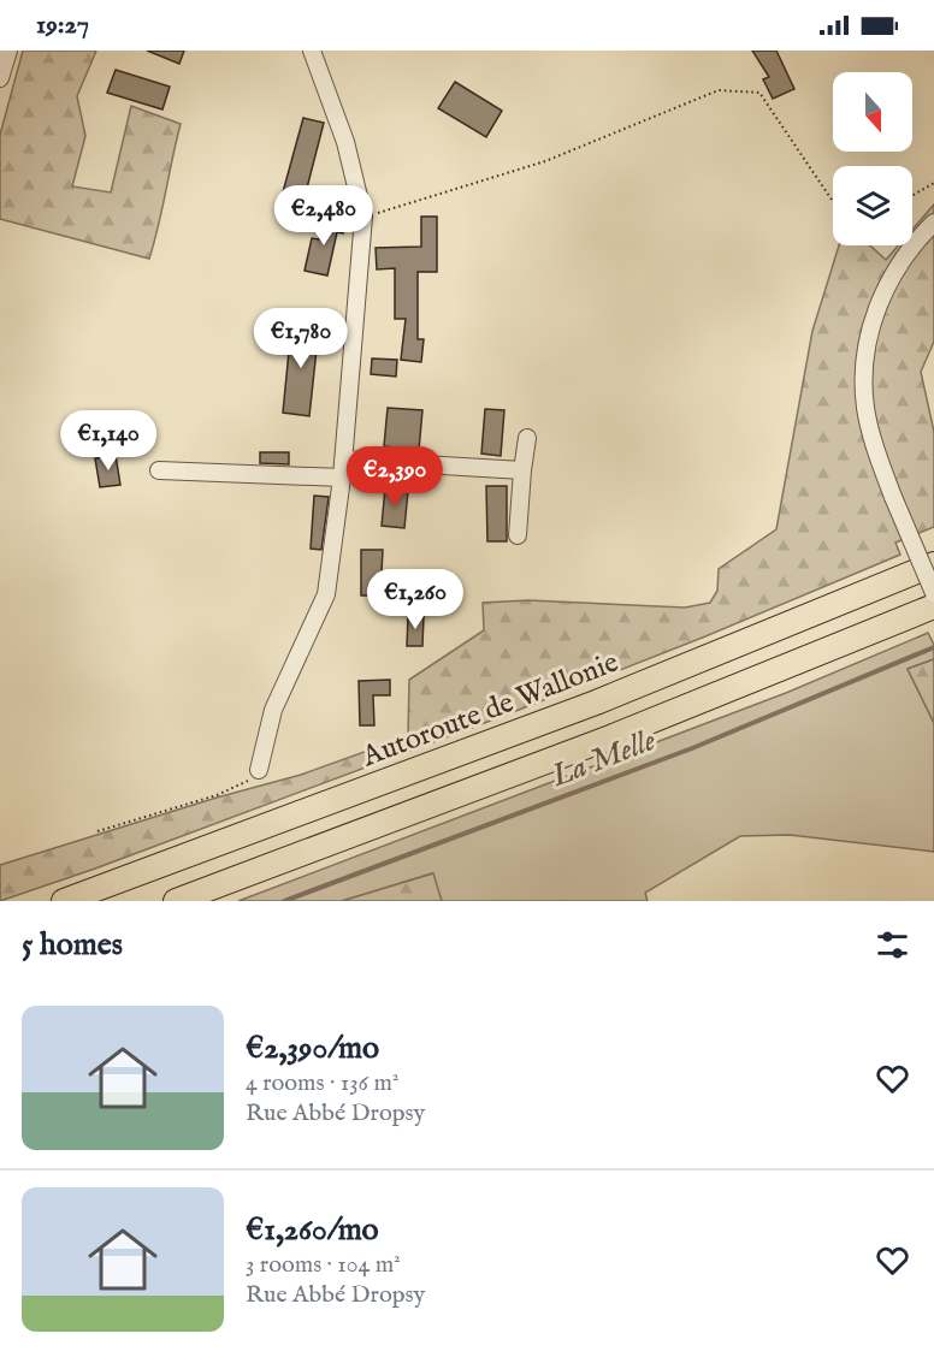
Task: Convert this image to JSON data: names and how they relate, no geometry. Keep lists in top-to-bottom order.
{
  "streets": {
    "highway": ["Autoroute de Wallonie"]
  },
  "water": ["La Melle"],
  "north": "bottom",
  "page": {
    "status": "19:27",
    "price": [
      "€2,480",
      "€1,780",
      "€1,140",
      "€2,390",
      "€1,260"
    ],
    "heading": "5 homes",
    "list": [
      {
        "name": "€2,390/mo",
        "note": "4 rooms · 136 m² · Rue Abbé Dropsy"
      },
      {
        "name": "€1,260/mo",
        "note": "3 rooms · 104 m² · Rue Abbé Dropsy"
      }
    ]
  }
}
